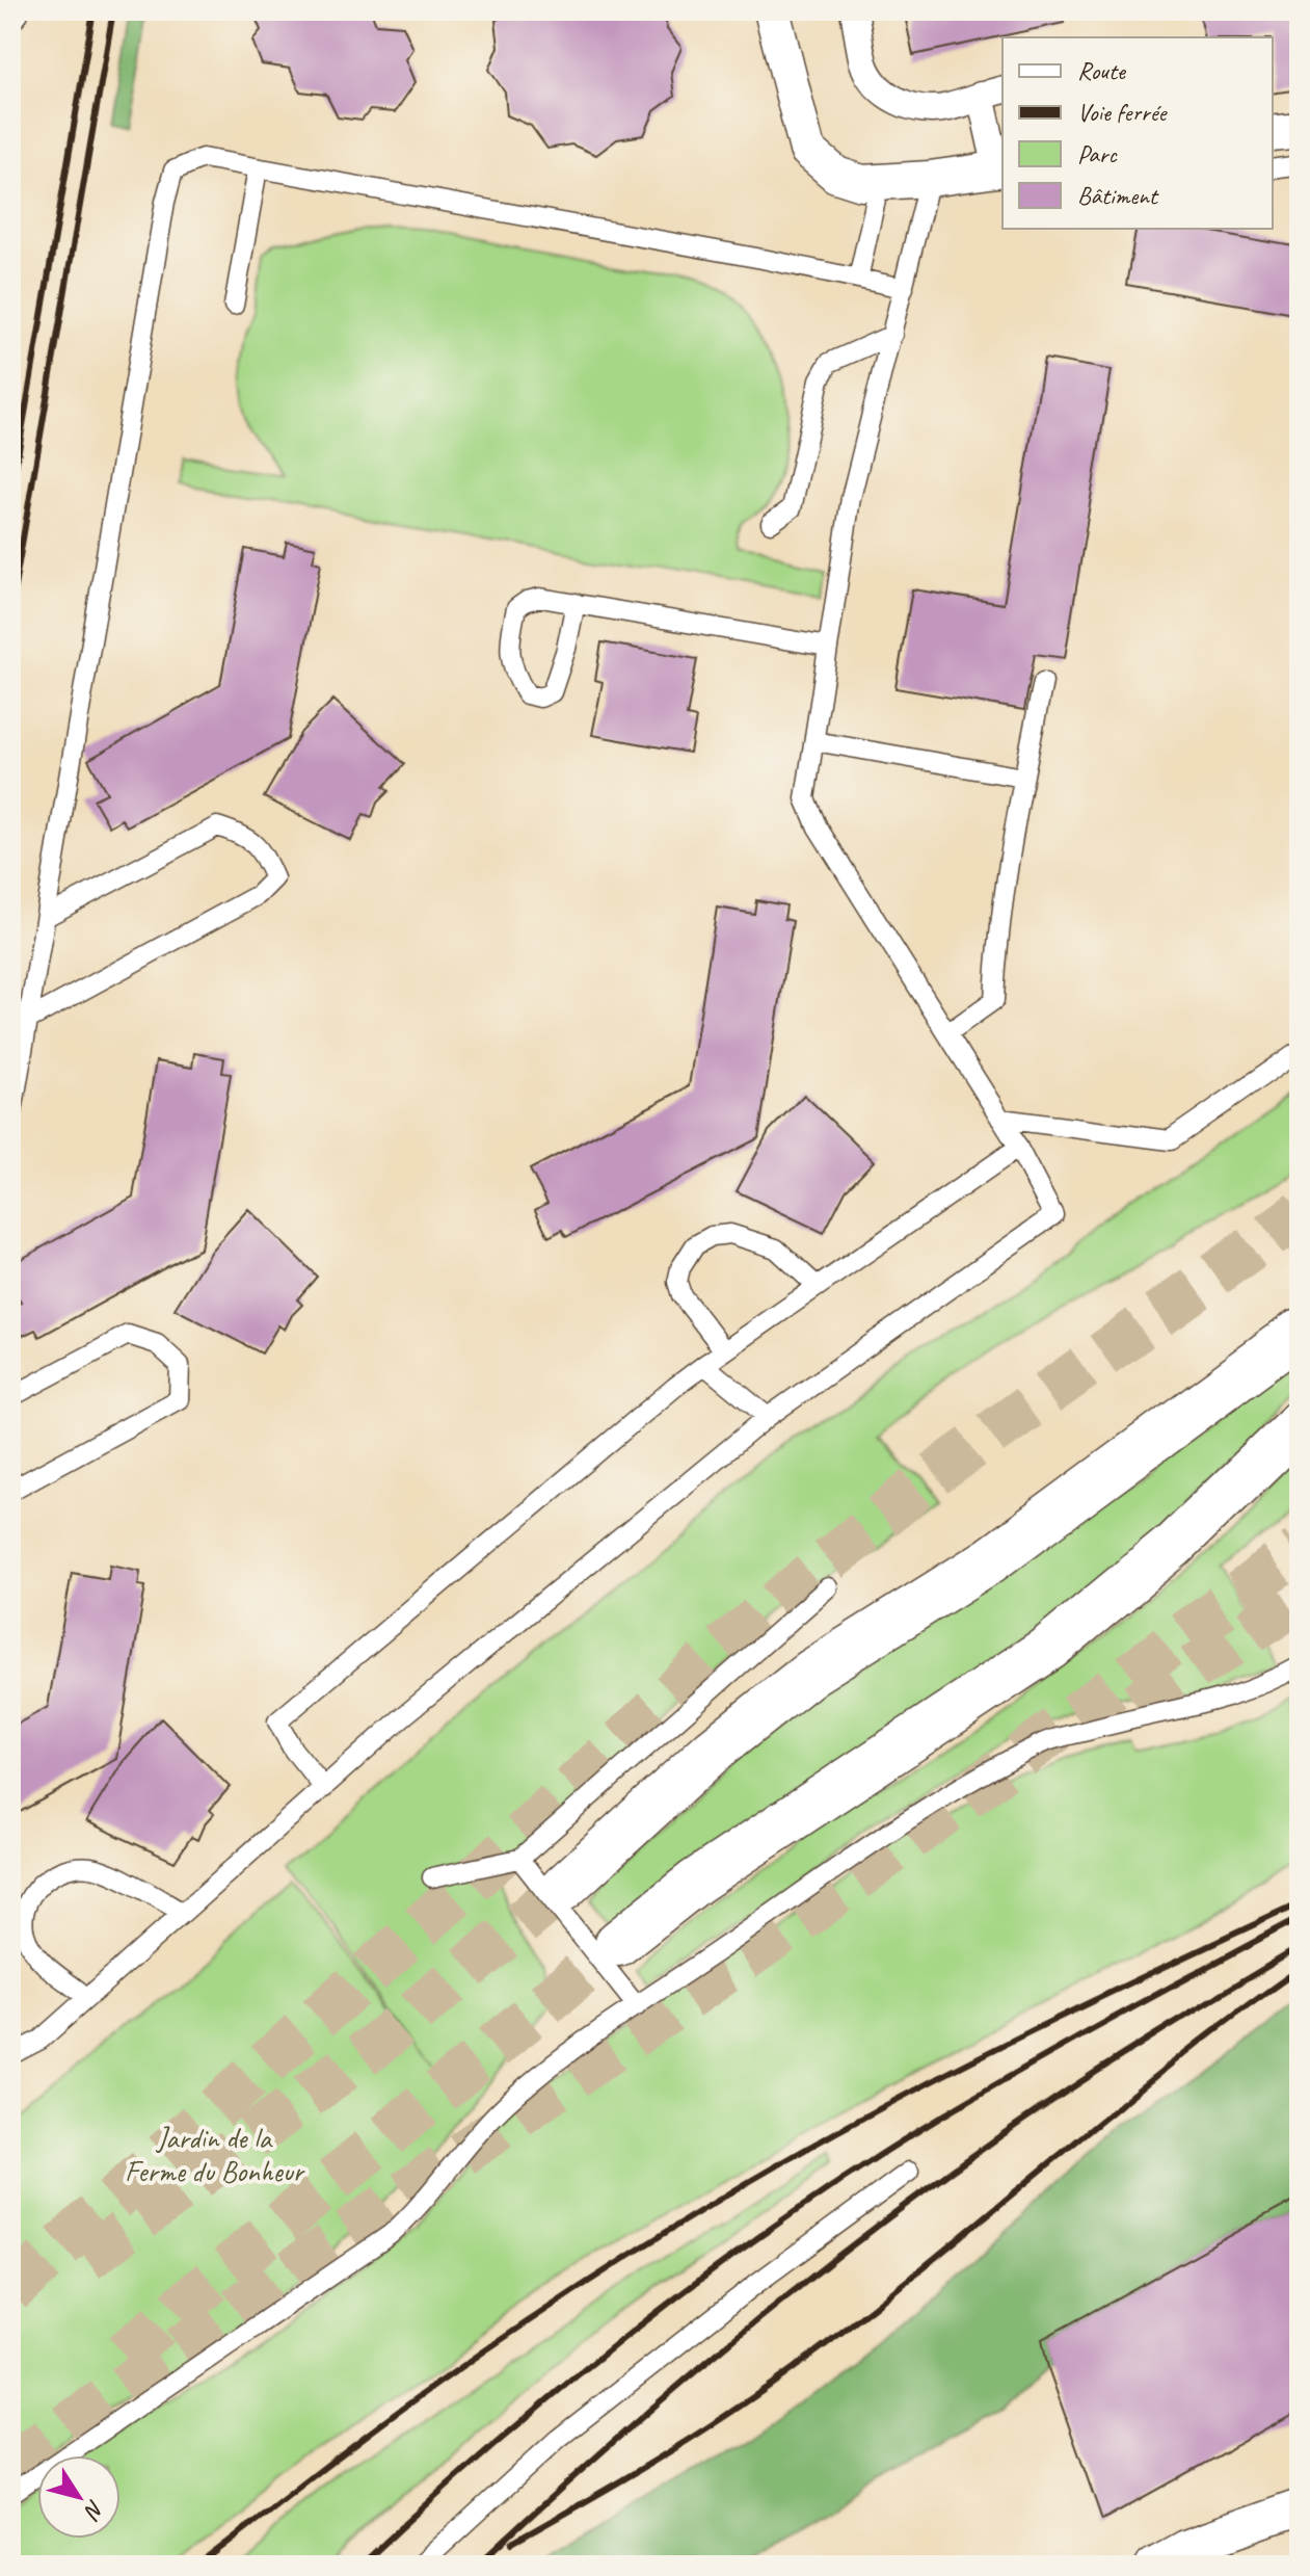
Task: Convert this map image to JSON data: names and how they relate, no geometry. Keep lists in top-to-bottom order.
{
  "parks": ["Jardin de la Ferme du Bonheur"],
  "legend": [
    "Route",
    "Voie ferrée",
    "Parc",
    "Bâtiment"
  ],
  "north": "bottom right"
}
